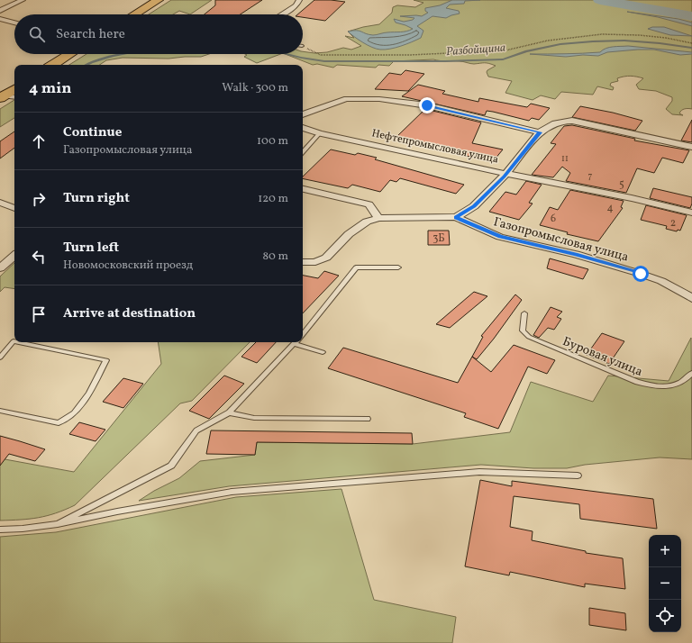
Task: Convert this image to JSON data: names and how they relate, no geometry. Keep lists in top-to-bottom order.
{
  "streets": {
    "street": ["Нефтепромысловая улица", "Газопромысловая улица"],
    "lane": ["Буровая улица"]
  },
  "water": ["Разбойщина"],
  "house_numbers": [
    "11",
    "7",
    "5",
    "4",
    "6",
    "2",
    "3Б"
  ],
  "page": {
    "search": "Search here",
    "heading": ["4 min", "Walk · 300 m"],
    "list": [
      ["Continue", "Газопромысловая улица", "100 m"],
      ["Turn right", "120 m"],
      ["Turn left", "Новомосковский проезд", "80 m"],
      "Arrive at destination"
    ],
    "map_buttons": ["+", "−"]
  }
}
